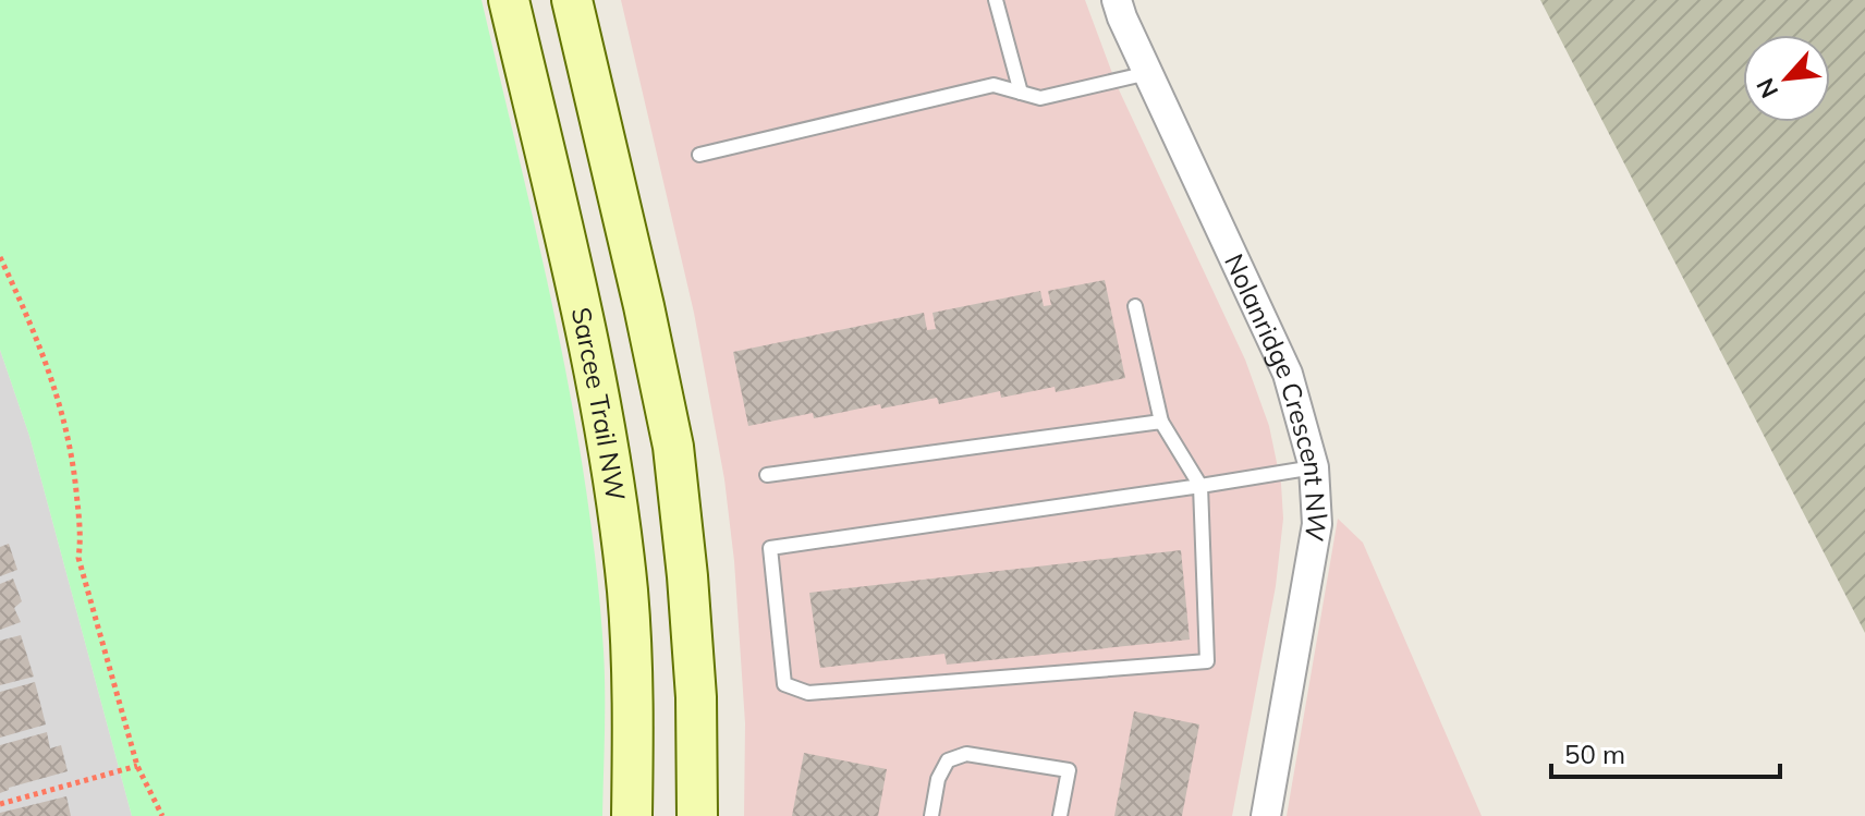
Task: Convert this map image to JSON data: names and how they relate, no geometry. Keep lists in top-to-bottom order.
{
  "streets": {
    "main road": ["Sarcee Trail NW"],
    "street": ["Nolanridge Crescent NW"]
  },
  "scale_bar": "50 m",
  "north": "bottom left"
}
